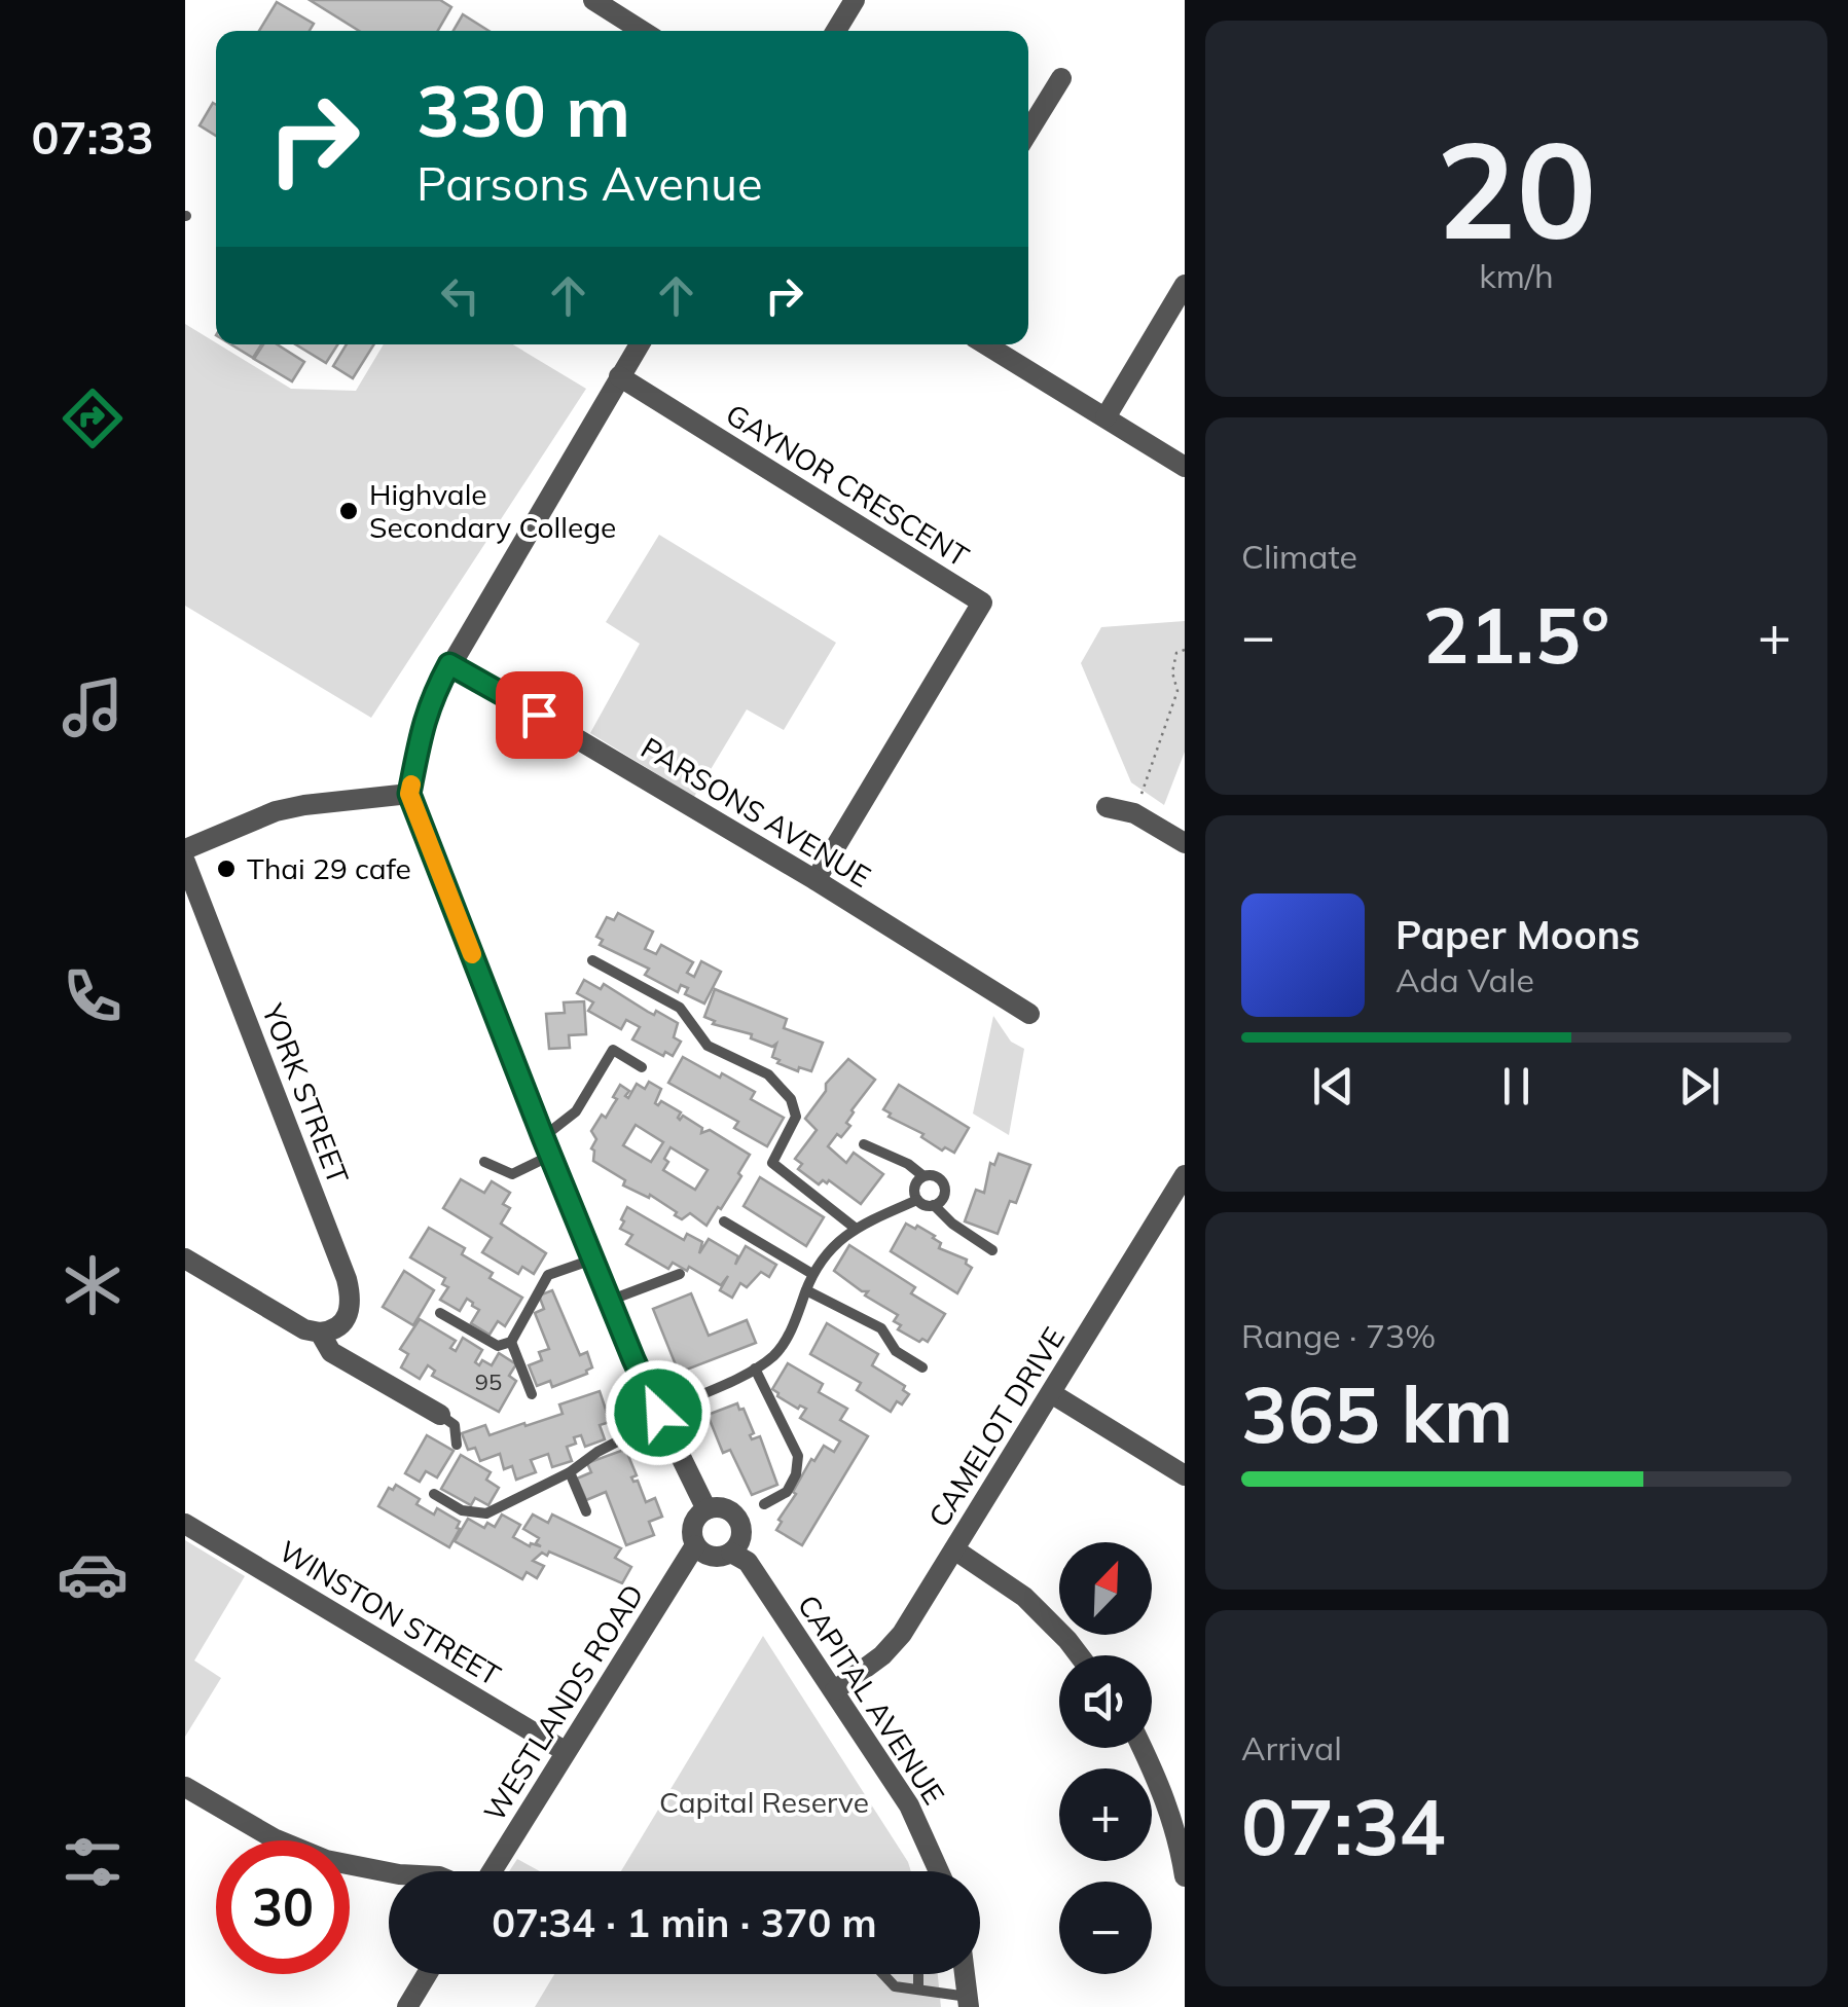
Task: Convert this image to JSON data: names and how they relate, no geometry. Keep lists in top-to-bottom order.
{
  "streets": {
    "street": [
      "GAYNOR CRESCENT",
      "PARSONS AVENUE",
      "YORK STREET",
      "CAMELOT DRIVE",
      "WINSTON STREET",
      "CAPITAL AVENUE",
      "WESTLANDS ROAD"
    ]
  },
  "crossings": [
    ["GAYNOR CRESCENT", "PARSONS AVENUE"],
    ["CAMELOT DRIVE", "CAPITAL AVENUE"],
    ["WINSTON STREET", "WESTLANDS ROAD"],
    ["CAPITAL AVENUE", "WESTLANDS ROAD"]
  ],
  "parks": ["Capital Reserve"],
  "places": ["Highvale Secondary College", "Thai 29 cafe"],
  "house_numbers": ["95"],
  "north": "top right",
  "page": {
    "tabs": "07:33",
    "tile": [
      ["20", "km/h"],
      "Climate",
      ["Range · 73%", "365 km"],
      ["Arrival", "07:34"]
    ],
    "turn": ["330 m", "Parsons Avenue"],
    "heat": ["−", "21.5°", "+"],
    "song": ["Paper Moons", "Ada Vale"],
    "map_buttons": ["+", "−"],
    "limit": "30",
    "trip": "07:34 · 1 min · 370 m"
  }
}
